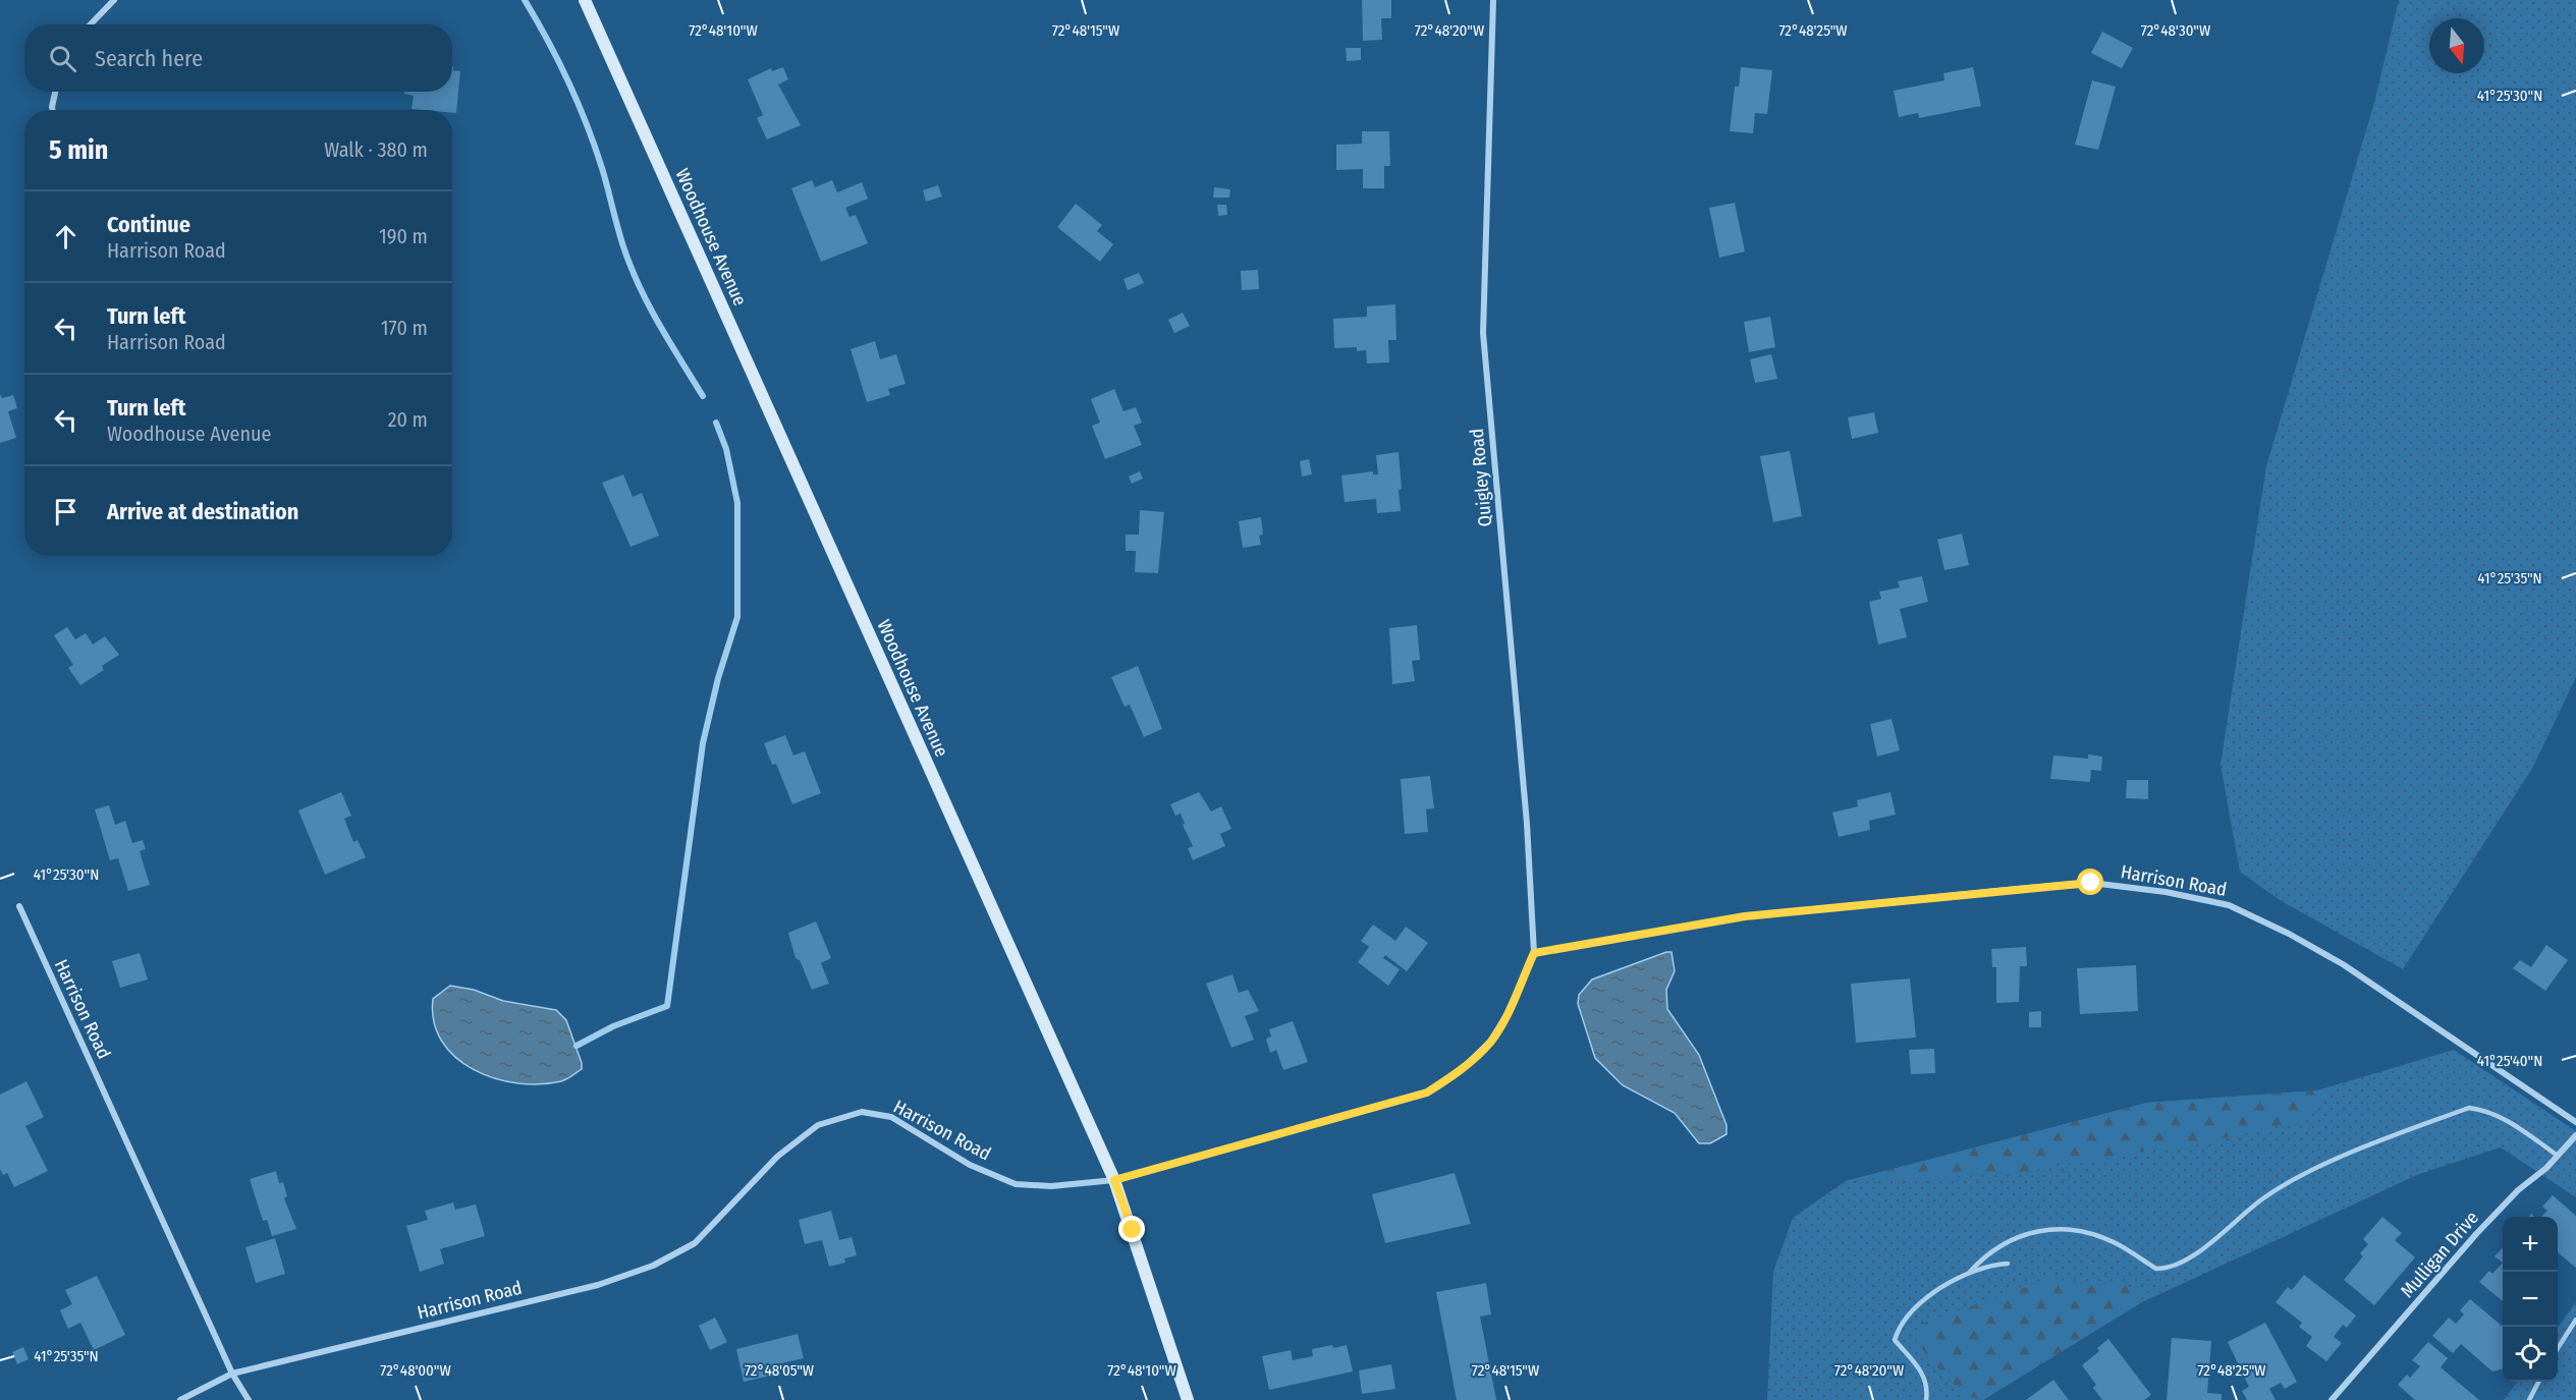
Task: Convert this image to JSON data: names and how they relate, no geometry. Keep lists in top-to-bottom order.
{
  "streets": {
    "main road": ["Woodhouse Avenue"],
    "street": ["Quigley Road", "Harrison Road", "Mulligan Drive"]
  },
  "crossings": [
    ["Woodhouse Avenue", "Harrison Road"],
    ["Quigley Road", "Harrison Road"]
  ],
  "north": "bottom",
  "page": {
    "search": "Search here",
    "heading": ["5 min", "Walk · 380 m"],
    "list": [
      ["Continue", "Harrison Road", "190 m"],
      ["Turn left", "Harrison Road", "170 m"],
      ["Turn left", "Woodhouse Avenue", "20 m"],
      "Arrive at destination"
    ],
    "map_buttons": ["+", "−"]
  },
  "coordinates": [
    "72°48'10\"W",
    "72°48'15\"W",
    "72°48'20\"W",
    "72°48'25\"W",
    "72°48'30\"W",
    "41°25'30\"N",
    "41°25'35\"N",
    "41°25'40\"N",
    "72°48'00\"W",
    "72°48'05\"W"
  ]
}
